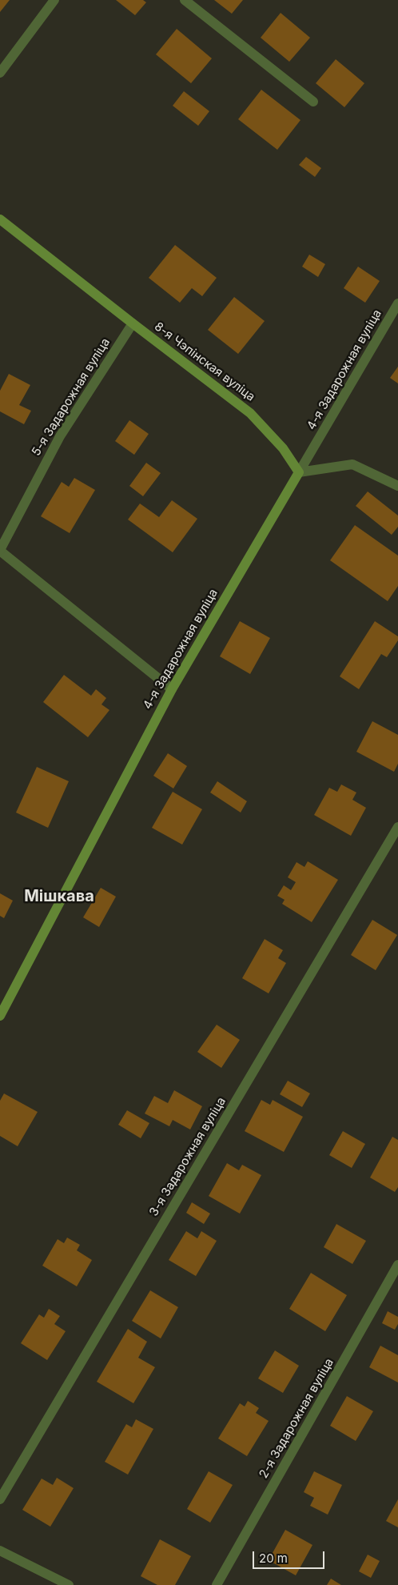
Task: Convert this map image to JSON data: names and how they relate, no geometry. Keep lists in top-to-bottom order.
{
  "streets": {
    "main road": ["8-я Чэпінская вуліца", "4-я Задарожная вуліца"],
    "street": ["5-я Задарожная вуліца", "3-я Задарожная вуліца", "2-я Задарожная вуліца"]
  },
  "crossings": [
    ["8-я Чэпінская вуліца", "4-я Задарожная вуліца"],
    ["8-я Чэпінская вуліца", "5-я Задарожная вуліца"]
  ],
  "districts": ["Мішкава"],
  "scale_bar": "20 m"
}
